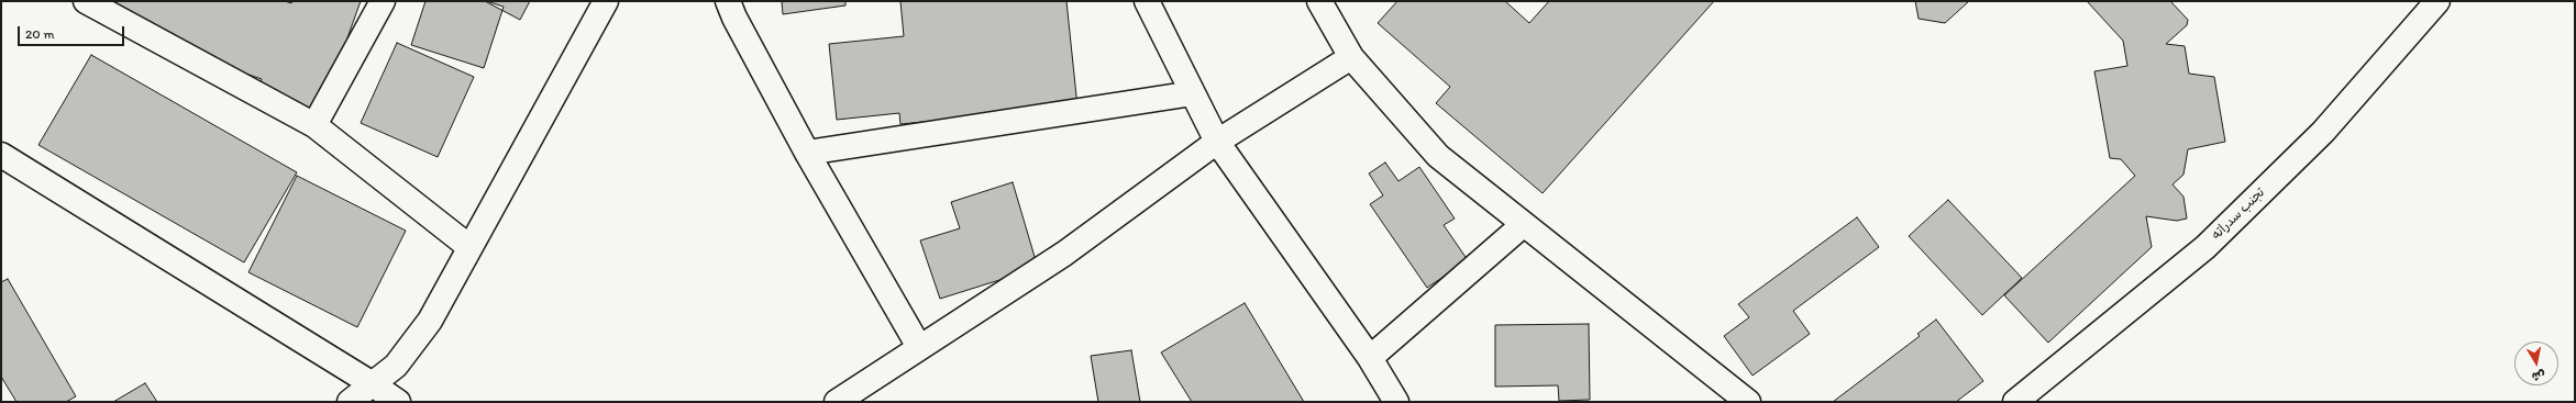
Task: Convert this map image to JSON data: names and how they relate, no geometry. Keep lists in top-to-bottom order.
{
  "streets": {
    "main road": ["تجنب سدراته"]
  },
  "scale_bar": "20 m",
  "north": "bottom"
}
